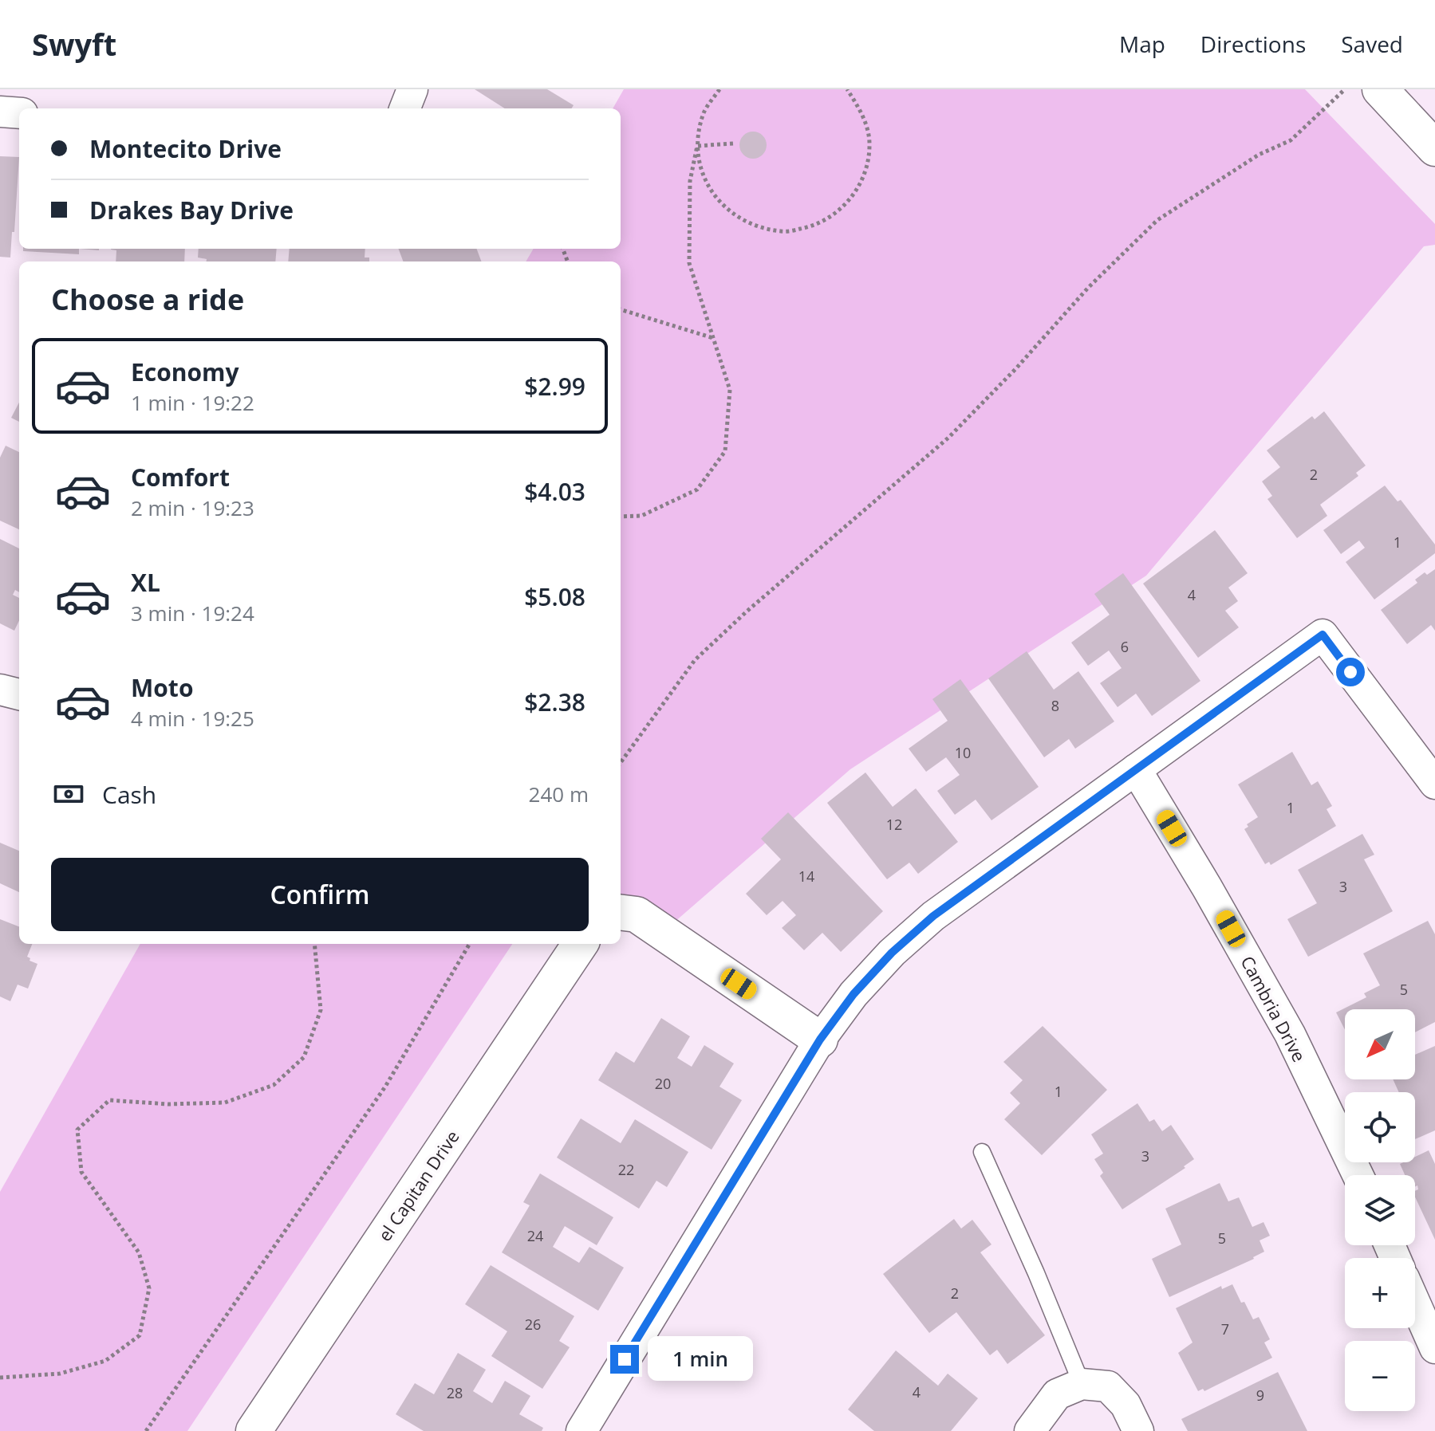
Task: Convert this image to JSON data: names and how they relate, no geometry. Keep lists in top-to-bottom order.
{
  "streets": {
    "street": ["Cambria Drive", "el Capitan Drive"]
  },
  "house_numbers": [
    "2",
    "1",
    "4",
    "6",
    "8",
    "10",
    "1",
    "12",
    "14",
    "3",
    "5",
    "20",
    "1",
    "3",
    "22",
    "24",
    "5",
    "2",
    "26",
    "7",
    "4",
    "28",
    "9"
  ],
  "north": "bottom left",
  "page": {
    "header": "Swyft",
    "nav": ["Map", "Directions", "Saved"],
    "banner": ["Montecito Drive", "Drakes Bay Drive"],
    "heading": "Choose a ride",
    "list": [
      {
        "name": "Economy",
        "note": "1 min · 19:22",
        "value": "$2.99"
      },
      {
        "name": "Comfort",
        "note": "2 min · 19:23",
        "value": "$4.03"
      },
      {
        "name": "XL",
        "note": "3 min · 19:24",
        "value": "$5.08"
      },
      {
        "name": "Moto",
        "note": "4 min · 19:25",
        "value": "$2.38"
      }
    ],
    "pay": ["Cash", "240 m"],
    "buttons": "Confirm",
    "map_buttons": ["+", "−"],
    "bubble": "1 min"
  }
}
